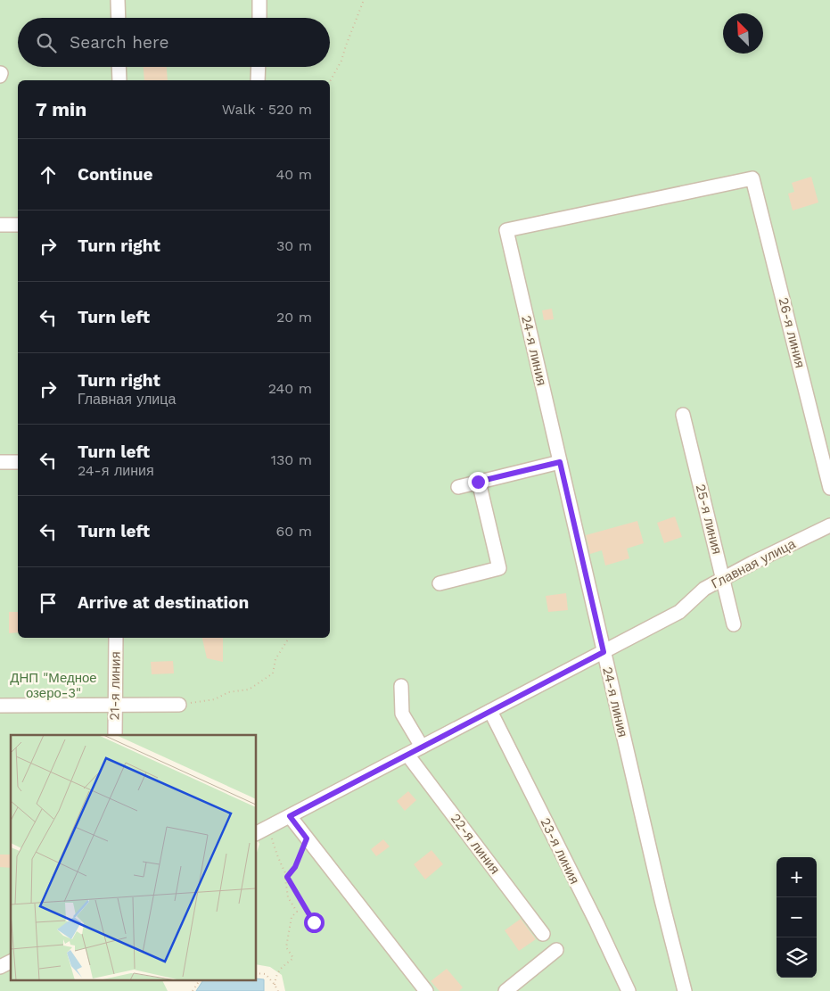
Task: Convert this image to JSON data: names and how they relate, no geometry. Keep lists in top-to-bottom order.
{
  "streets": {
    "street": [
      "26-я линия",
      "24-я линия",
      "25-я линия",
      "Главная улица",
      "21-я линия",
      "22-я линия",
      "23-я линия"
    ]
  },
  "crossings": [
    ["26-я линия", "24-я линия"],
    ["24-я линия", "Главная улица"],
    ["25-я линия", "Главная улица"],
    ["Главная улица", "22-я линия"],
    ["Главная улица", "23-я линия"]
  ],
  "parks": ["ДНП \"Медное озеро-3\""],
  "north": "top left",
  "page": {
    "search": "Search here",
    "heading": ["7 min", "Walk · 520 m"],
    "list": [
      ["Continue", "40 m"],
      ["Turn right", "30 m"],
      ["Turn left", "20 m"],
      ["Turn right", "Главная улица", "240 m"],
      ["Turn left", "24-я линия", "130 m"],
      ["Turn left", "60 m"],
      "Arrive at destination"
    ],
    "map_buttons": ["+", "−"]
  }
}
